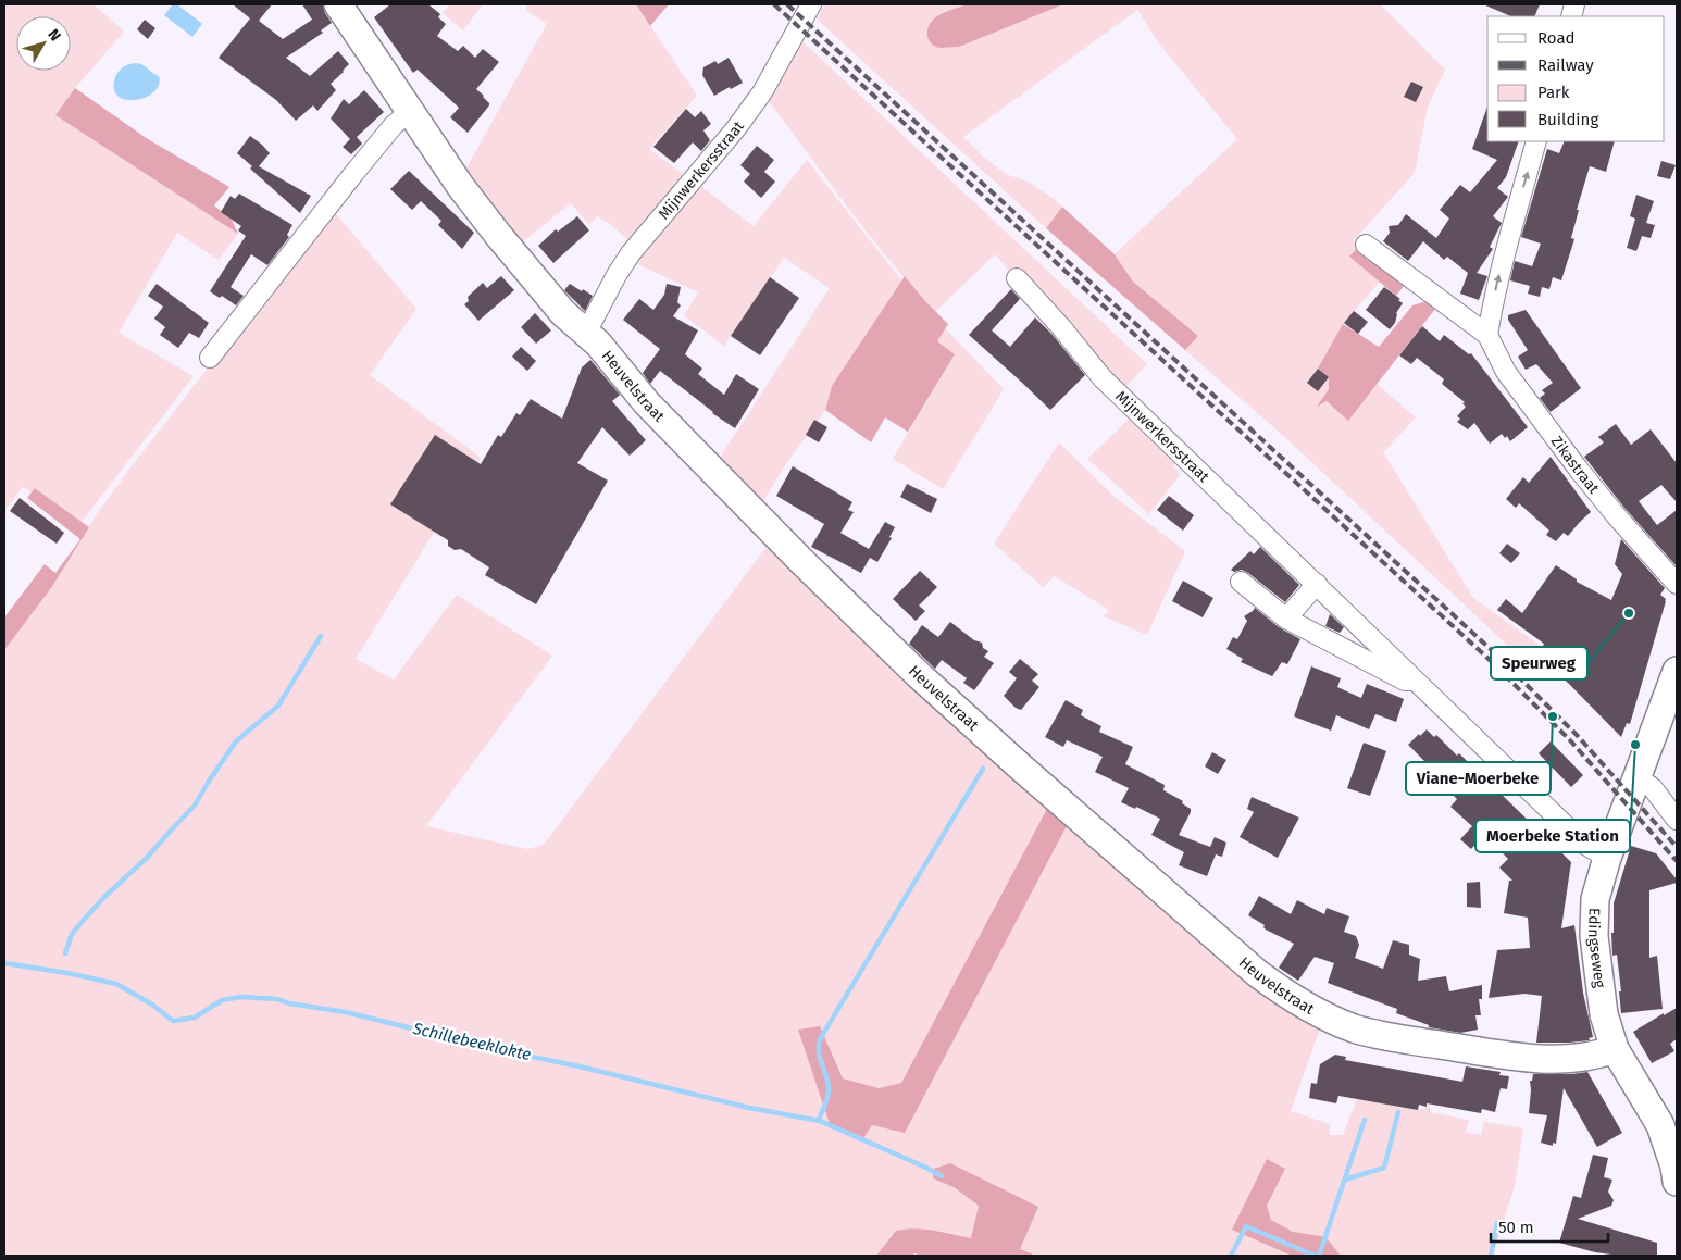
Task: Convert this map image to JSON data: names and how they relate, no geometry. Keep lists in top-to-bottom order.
{
  "streets": {
    "street": [
      "Mijnwerkersstraat",
      "Heuvelstraat",
      "Zikastraat",
      "Edingseweg"
    ]
  },
  "crossings": [
    ["Mijnwerkersstraat", "Heuvelstraat"],
    ["Mijnwerkersstraat", "Edingseweg"],
    ["Heuvelstraat", "Edingseweg"]
  ],
  "water": ["Schillebeeklokte"],
  "places": ["Speurweg", "Viane-Moerbeke", "Moerbeke Station"],
  "legend": [
    "Road",
    "Railway",
    "Park",
    "Building"
  ],
  "scale_bar": "50 m",
  "north": "top right"
}
